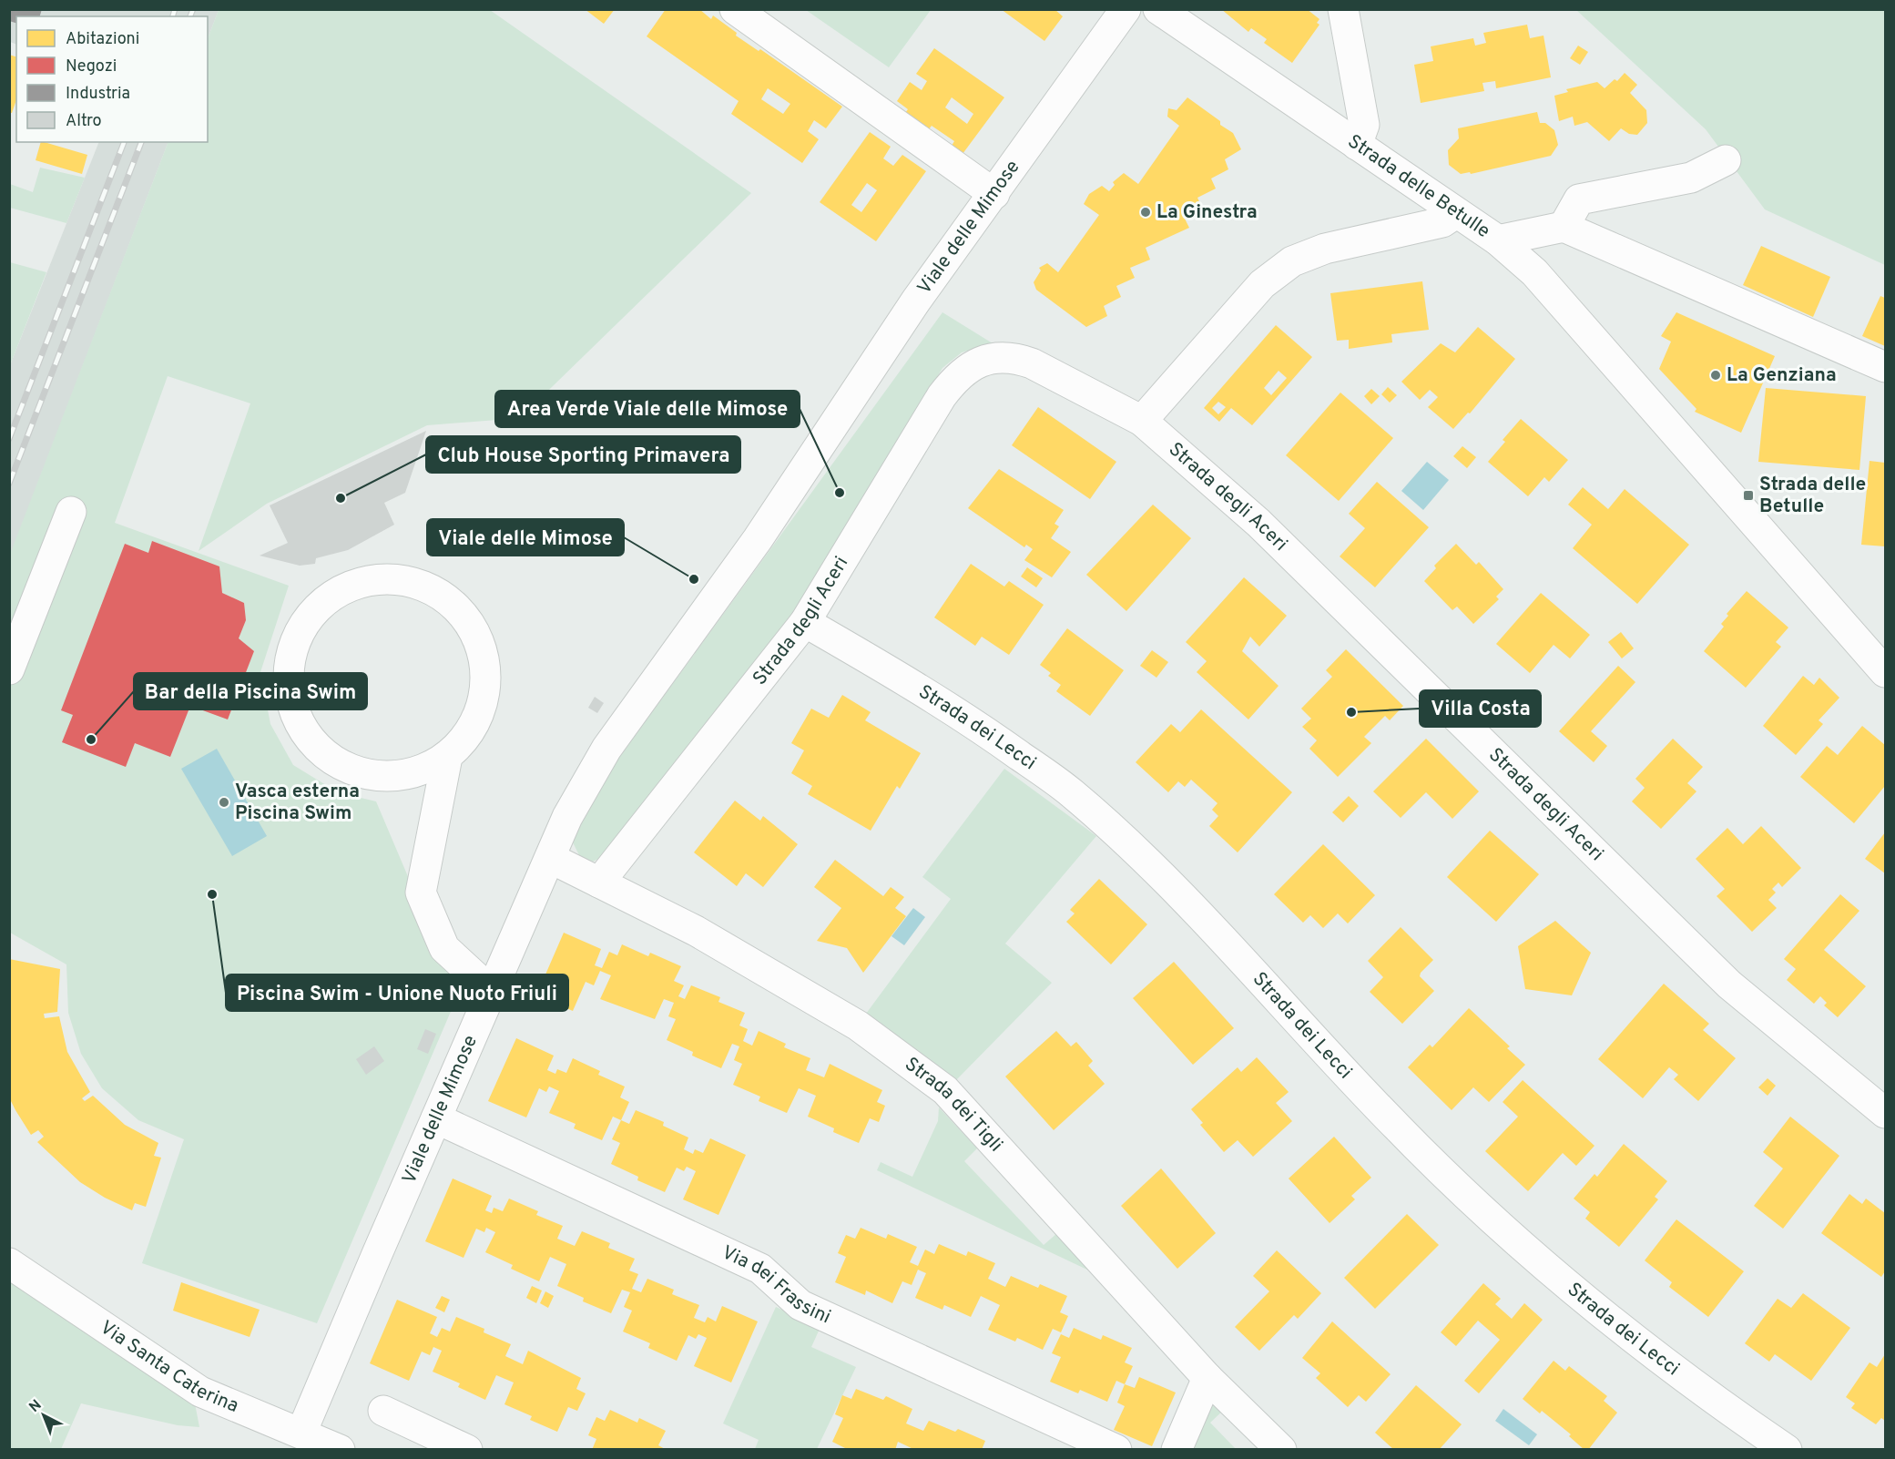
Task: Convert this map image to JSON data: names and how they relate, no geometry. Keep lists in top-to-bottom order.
{
  "streets": {
    "street": [
      "Strada delle Betulle",
      "Viale delle Mimose",
      "Strada degli Aceri",
      "Strada dei Lecci",
      "Strada dei Tigli",
      "Via dei Frassini",
      "Via Santa Caterina"
    ]
  },
  "crossings": [
    ["Viale delle Mimose", "Strada dei Tigli"],
    ["Viale delle Mimose", "Via dei Frassini"],
    ["Viale delle Mimose", "Via Santa Caterina"],
    ["Strada degli Aceri", "Strada dei Lecci"],
    ["Strada degli Aceri", "Strada dei Tigli"]
  ],
  "places": {
    "other": [
      "La Ginestra",
      "La Genziana",
      "Area Verde Viale delle Mimose",
      "Club House Sporting Primavera",
      "Viale delle Mimose",
      "Villa Costa",
      "Bar della Piscina Swim",
      "Vasca esterna Piscina Swim",
      "Piscina Swim - Unione Nuoto Friuli"
    ],
    "transit": ["Strada delle Betulle"]
  },
  "legend": [
    "Abitazioni",
    "Negozi",
    "Industria",
    "Altro"
  ],
  "north": "top left"
}
